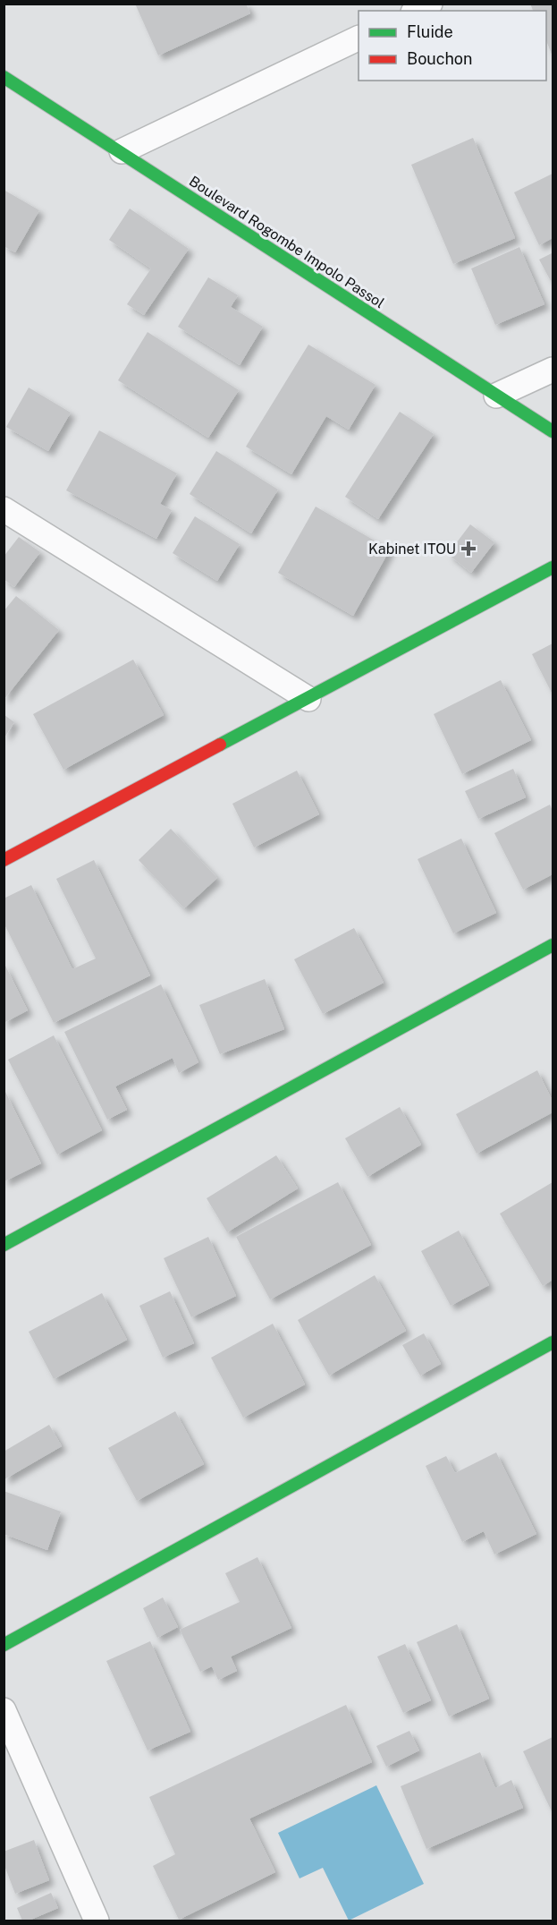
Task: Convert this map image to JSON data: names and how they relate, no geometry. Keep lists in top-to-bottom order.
{
  "streets": {
    "street": ["Boulevard Rogombe Impolo Passol"]
  },
  "places": {
    "health": ["Kabinet ITOU"]
  },
  "legend": ["Fluide", "Bouchon"]
}
